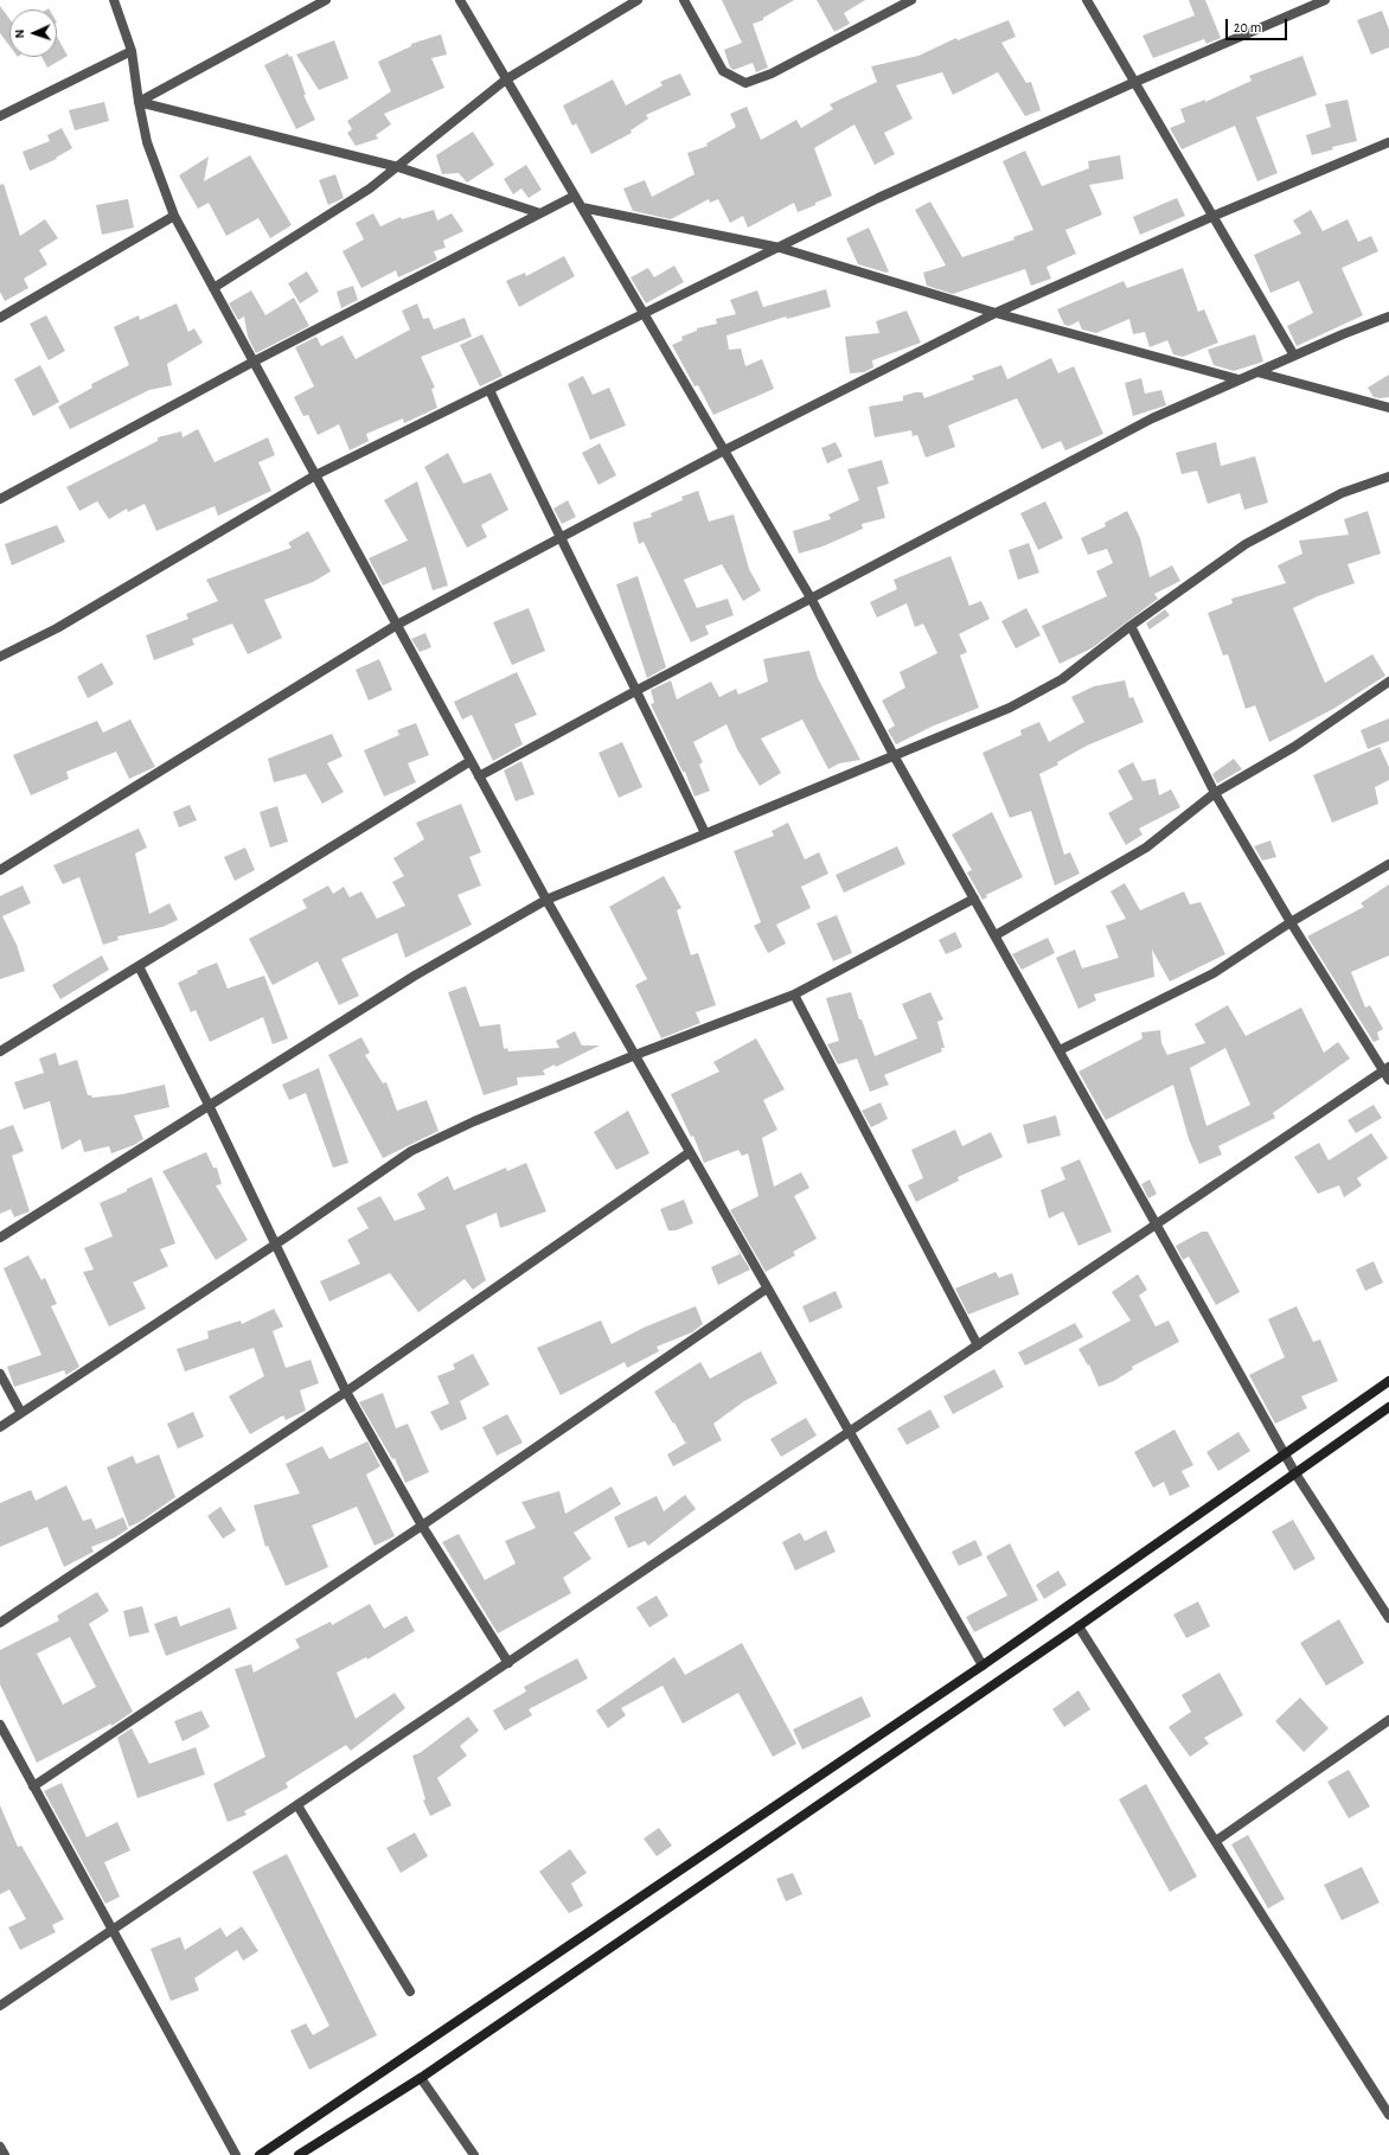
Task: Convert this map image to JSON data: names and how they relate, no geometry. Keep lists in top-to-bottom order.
{
  "scale_bar": "20 m",
  "north": "left"
}
